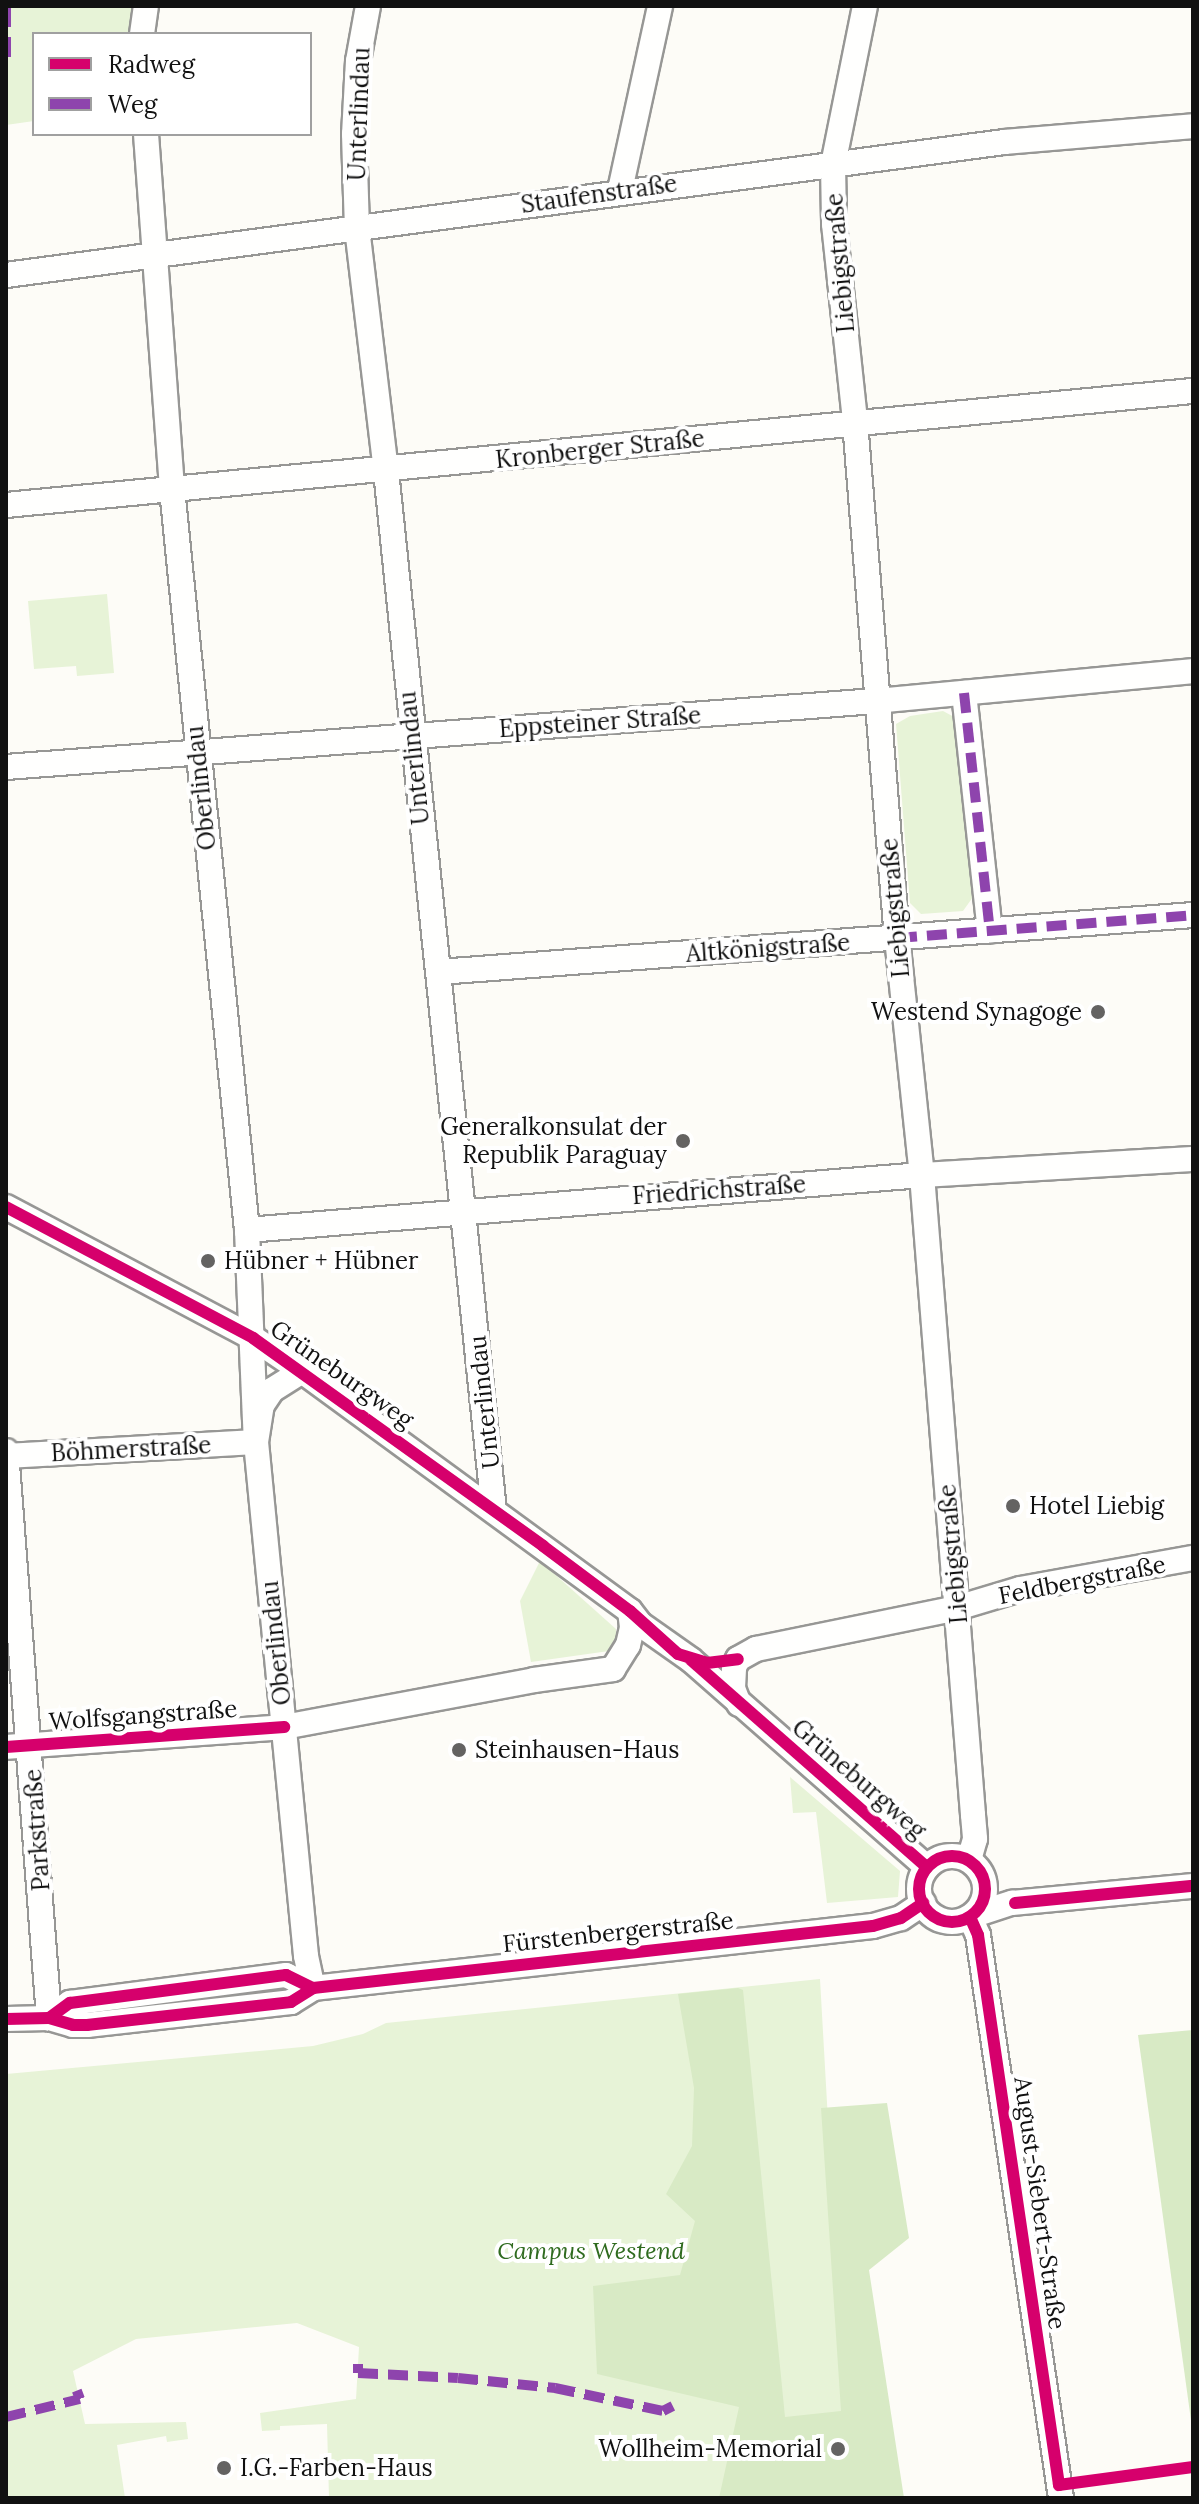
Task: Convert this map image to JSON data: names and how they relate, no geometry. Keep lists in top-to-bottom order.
{
  "streets": {
    "street": [
      "Unterlindau",
      "Staufenstraße",
      "Liebigstraße",
      "Kronberger Straße",
      "Eppsteiner Straße",
      "Oberlindau",
      "Altkönigstraße",
      "Friedrichstraße",
      "Grüneburgweg",
      "Böhmerstraße",
      "Feldbergstraße",
      "Wolfsgangstraße",
      "Parkstraße",
      "Fürstenbergerstraße",
      "August-Siebert-Straße"
    ]
  },
  "crossings": [
    ["Unterlindau", "Staufenstraße"],
    ["Unterlindau", "Kronberger Straße"],
    ["Unterlindau", "Eppsteiner Straße"],
    ["Unterlindau", "Altkönigstraße"],
    ["Unterlindau", "Friedrichstraße"],
    ["Unterlindau", "Grüneburgweg"],
    ["Staufenstraße", "Liebigstraße"],
    ["Staufenstraße", "Oberlindau"],
    ["Liebigstraße", "Kronberger Straße"],
    ["Liebigstraße", "Eppsteiner Straße"],
    ["Liebigstraße", "Altkönigstraße"],
    ["Liebigstraße", "Friedrichstraße"],
    ["Liebigstraße", "Grüneburgweg"],
    ["Liebigstraße", "Feldbergstraße"],
    ["Liebigstraße", "Fürstenbergerstraße"],
    ["Liebigstraße", "August-Siebert-Straße"],
    ["Kronberger Straße", "Oberlindau"],
    ["Eppsteiner Straße", "Oberlindau"],
    ["Oberlindau", "Friedrichstraße"],
    ["Oberlindau", "Grüneburgweg"],
    ["Oberlindau", "Böhmerstraße"],
    ["Oberlindau", "Wolfsgangstraße"],
    ["Oberlindau", "Fürstenbergerstraße"],
    ["Grüneburgweg", "Feldbergstraße"],
    ["Grüneburgweg", "Wolfsgangstraße"],
    ["Grüneburgweg", "Fürstenbergerstraße"],
    ["Grüneburgweg", "August-Siebert-Straße"],
    ["Böhmerstraße", "Parkstraße"],
    ["Wolfsgangstraße", "Parkstraße"],
    ["Parkstraße", "Fürstenbergerstraße"],
    ["Fürstenbergerstraße", "August-Siebert-Straße"]
  ],
  "parks": ["Campus Westend"],
  "places": [
    "Westend Synagoge",
    "Generalkonsulat der Republik Paraguay",
    "Hübner + Hübner",
    "Hotel Liebig",
    "Steinhausen-Haus",
    "Wollheim-Memorial",
    "I.G.-Farben-Haus"
  ],
  "legend": ["Radweg", "Weg"]
}
